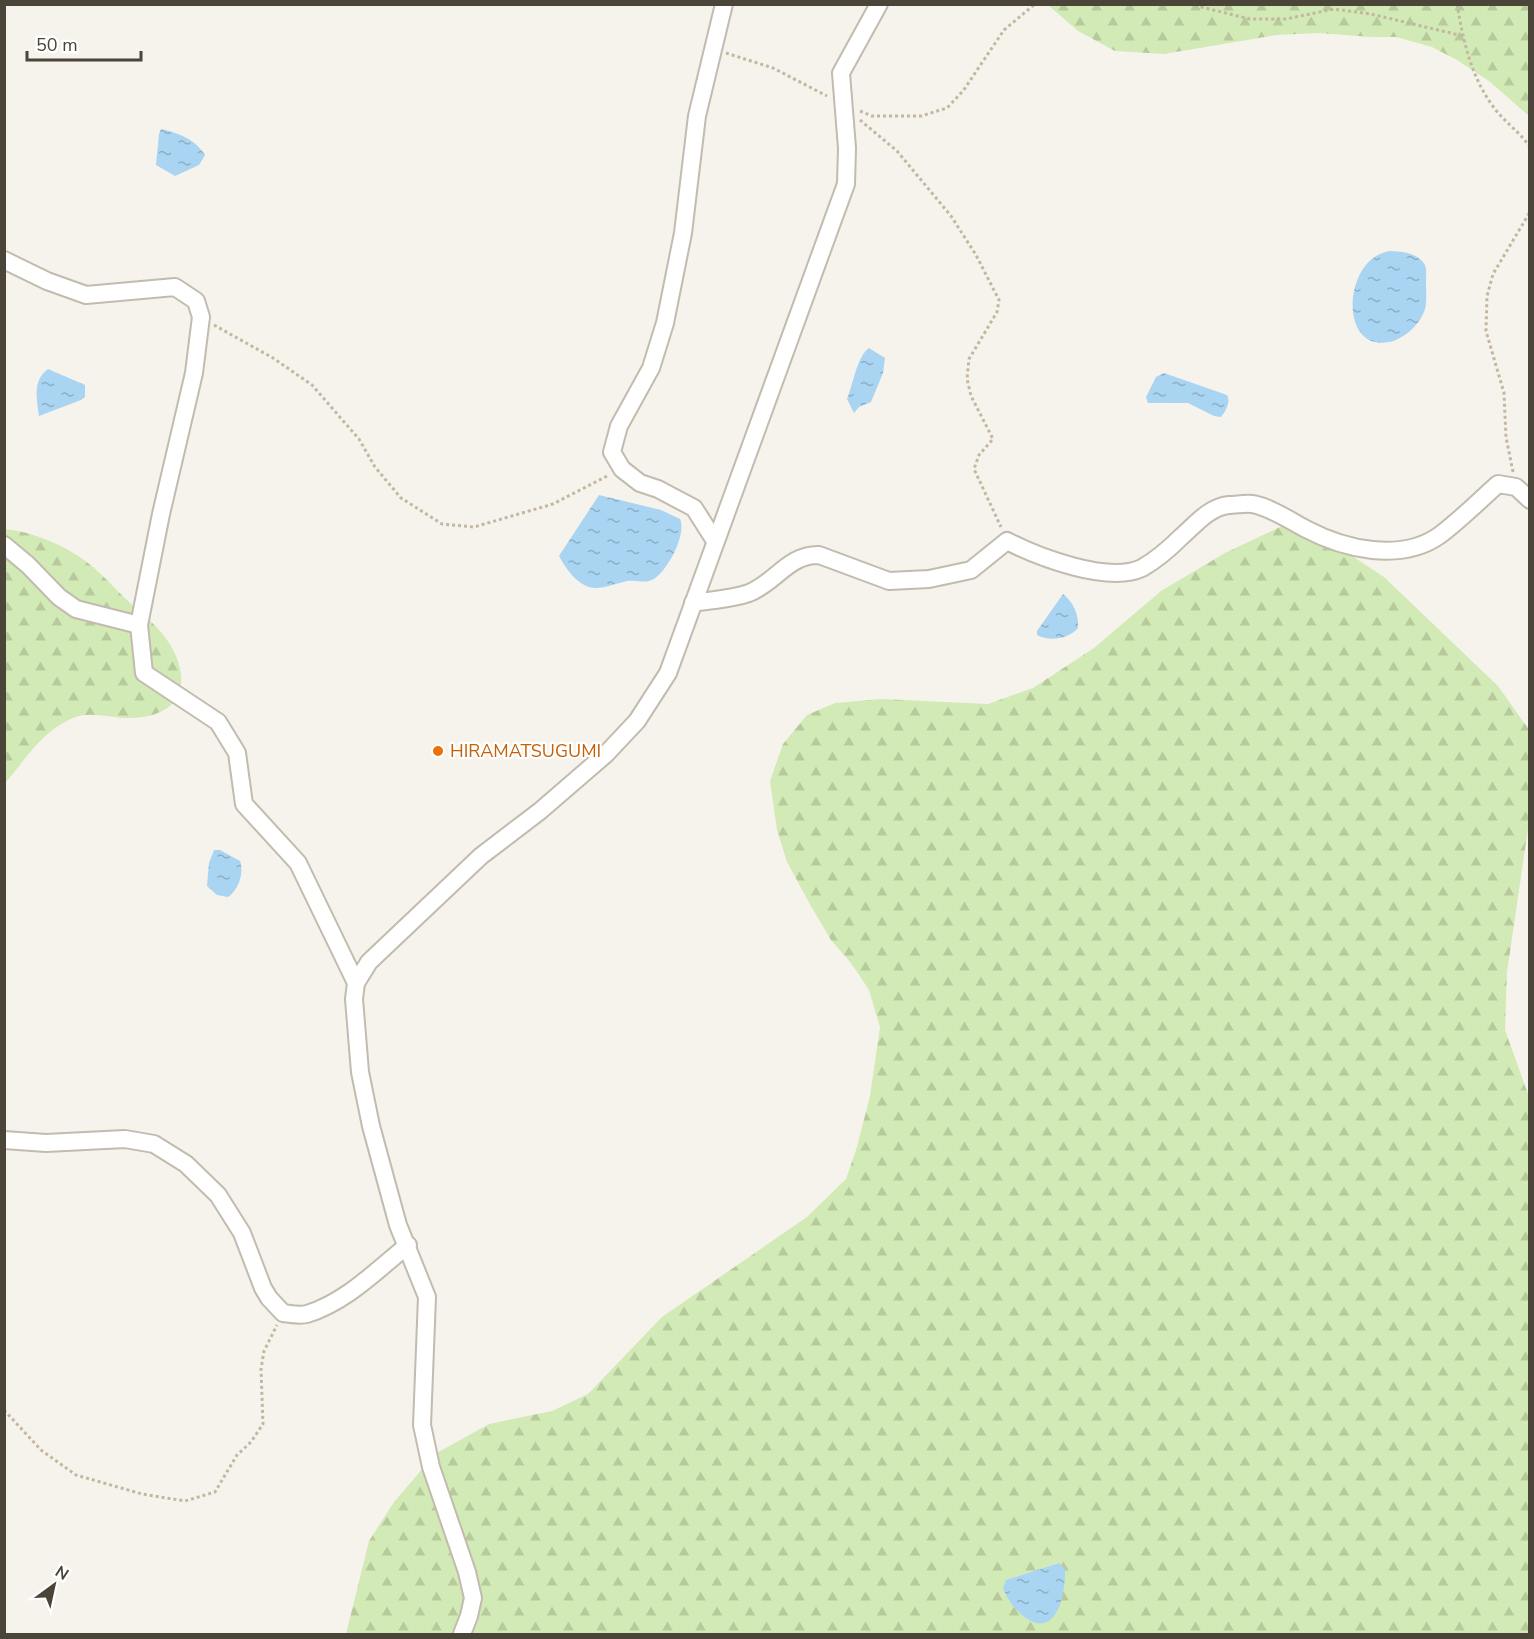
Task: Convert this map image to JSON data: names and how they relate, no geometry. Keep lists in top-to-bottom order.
{
  "places": ["HIRAMATSUGUMI"],
  "scale_bar": "50 m",
  "north": "top right"
}
